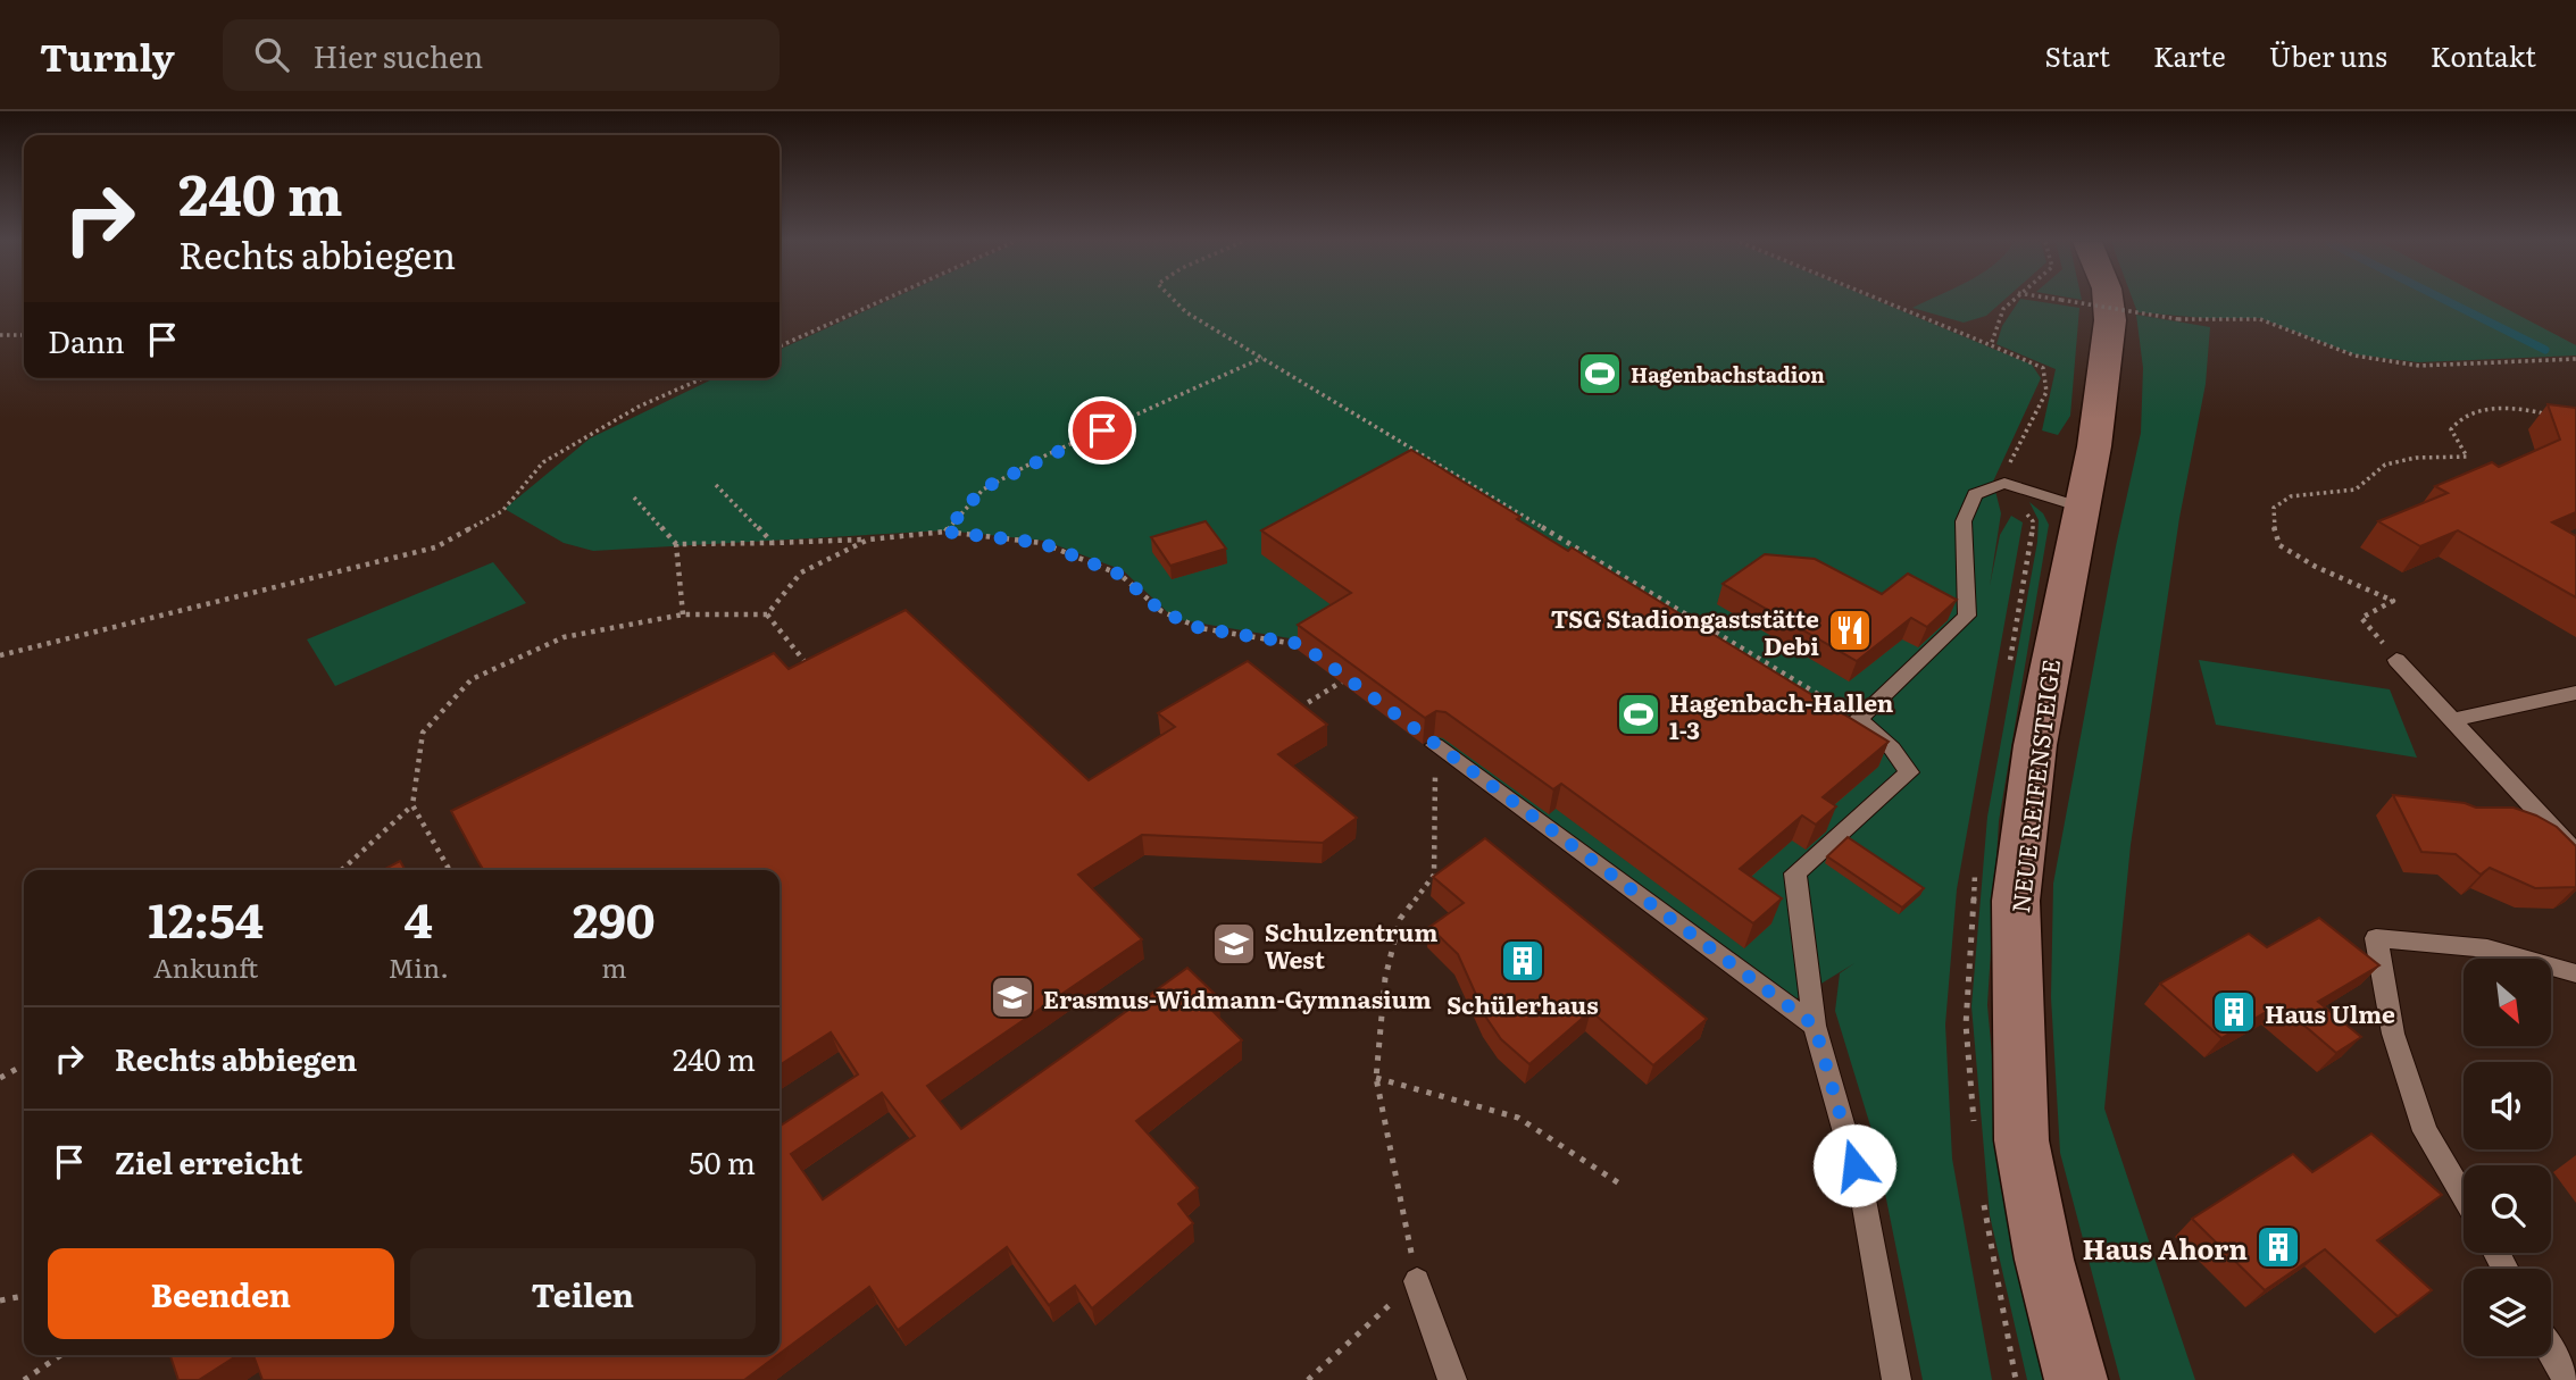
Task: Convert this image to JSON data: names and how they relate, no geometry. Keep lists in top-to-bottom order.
{
  "streets": {
    "main road": ["NEUE REIFENSTEIGE"]
  },
  "places": {
    "sports": ["Hagenbachstadion", "Hagenbach-Hallen 1-3"],
    "restaurant": ["TSG Stadiongaststätte Debi"],
    "school or university": ["Schulzentrum West", "Erasmus-Widmann-Gymnasium"],
    "building": ["Schülerhaus", "Haus Ulme", "Haus Ahorn"]
  },
  "north": "bottom right",
  "page": {
    "header": "Turnly",
    "search": "Hier suchen",
    "nav": [
      "Start",
      "Karte",
      "Über uns",
      "Kontakt"
    ],
    "turn": ["240 m", "Rechts abbiegen"],
    "then": "Dann",
    "eta": [
      "12:54",
      "Ankunft",
      "4",
      "Min.",
      "290",
      "m"
    ],
    "list": [
      {
        "name": "Rechts abbiegen",
        "value": "240 m"
      },
      {
        "name": "Ziel erreicht",
        "value": "50 m"
      }
    ],
    "buttons": ["Beenden", "Teilen"]
  }
}
